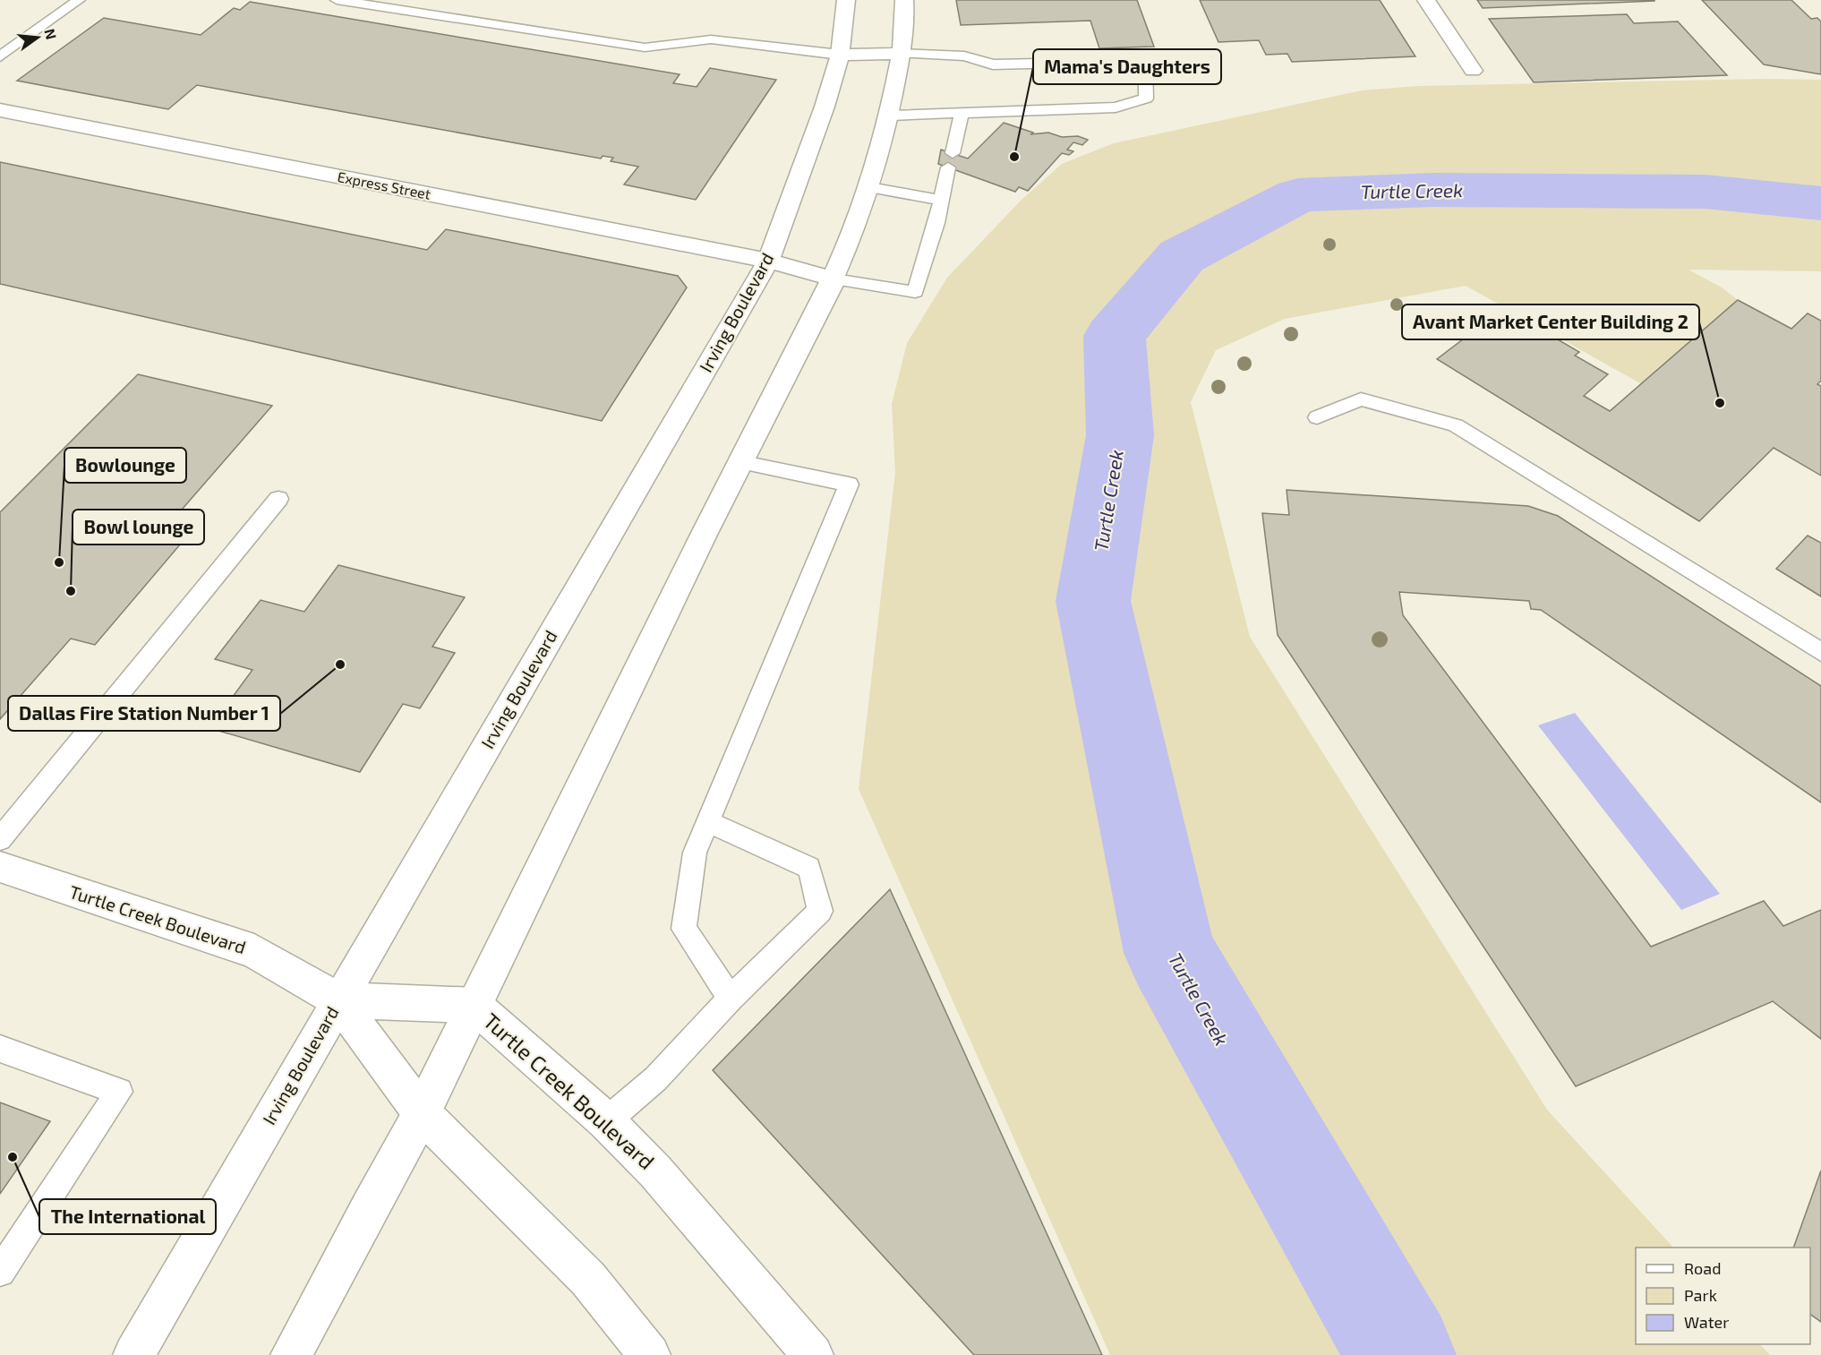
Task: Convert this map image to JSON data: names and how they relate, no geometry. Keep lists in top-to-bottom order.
{
  "streets": {
    "main road": ["Express Street", "Irving Boulevard", "Turtle Creek Boulevard"]
  },
  "crossings": [
    ["Express Street", "Irving Boulevard"],
    ["Irving Boulevard", "Turtle Creek Boulevard"]
  ],
  "water": ["Turtle Creek"],
  "places": [
    "Mama's Daughters",
    "Avant Market Center Building 2",
    "Bowlounge",
    "Bowl lounge",
    "Dallas Fire Station Number 1",
    "The International"
  ],
  "legend": ["Road", "Park", "Water"],
  "north": "right"
}
